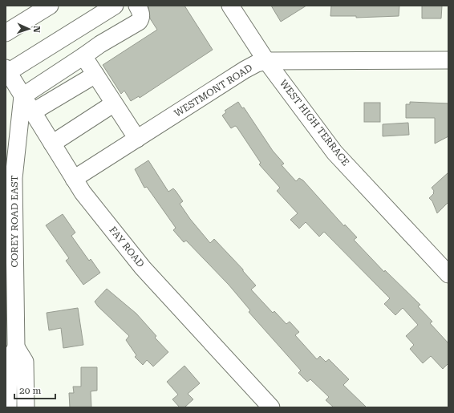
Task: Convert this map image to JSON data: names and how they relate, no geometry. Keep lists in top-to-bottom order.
{
  "streets": {
    "street": [
      "WESTMONT ROAD",
      "WEST HIGH TERRACE",
      "COREY ROAD EAST",
      "FAY ROAD"
    ]
  },
  "crossings": [
    ["WESTMONT ROAD", "WEST HIGH TERRACE"],
    ["WESTMONT ROAD", "FAY ROAD"],
    ["COREY ROAD EAST", "FAY ROAD"]
  ],
  "scale_bar": "20 m",
  "north": "right"
}
